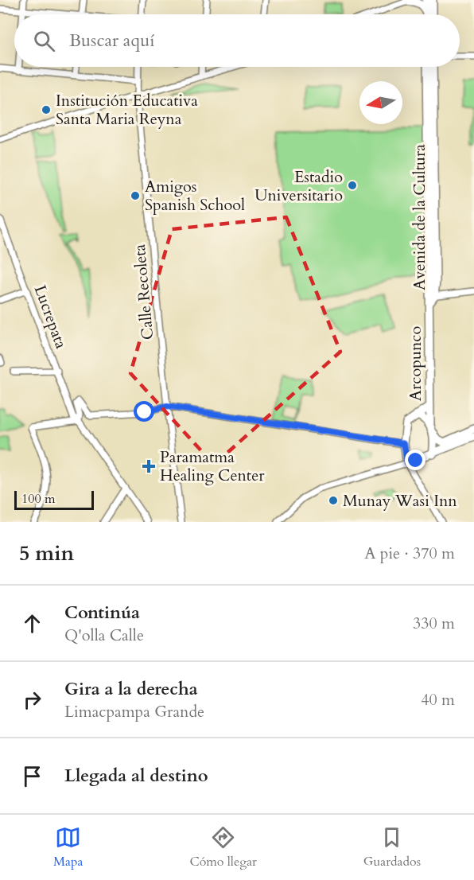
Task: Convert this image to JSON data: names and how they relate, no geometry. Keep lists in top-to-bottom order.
{
  "streets": {
    "main road": ["Avenida de la Cultura", "Arcopunco"],
    "street": ["Calle Recoleta", "Lucrepata"]
  },
  "crossings": [
    ["Avenida de la Cultura", "Arcopunco"]
  ],
  "places": {
    "other": [
      "Institución Educativa Santa Maria Reyna",
      "Estadio Universitario",
      "Amigos Spanish School",
      "Munay Wasi Inn"
    ],
    "health": ["Paramatma Healing Center"]
  },
  "scale_bar": "100 m",
  "north": "left",
  "page": {
    "search": "Buscar aquí",
    "scale": "100 m",
    "heading": ["5 min", "A pie · 370 m"],
    "list": [
      ["Continúa", "Q'olla Calle", "330 m"],
      ["Gira a la derecha", "Limacpampa Grande", "40 m"],
      "Llegada al destino"
    ],
    "nav": ["Mapa", "Cómo llegar", "Guardados"]
  }
}
